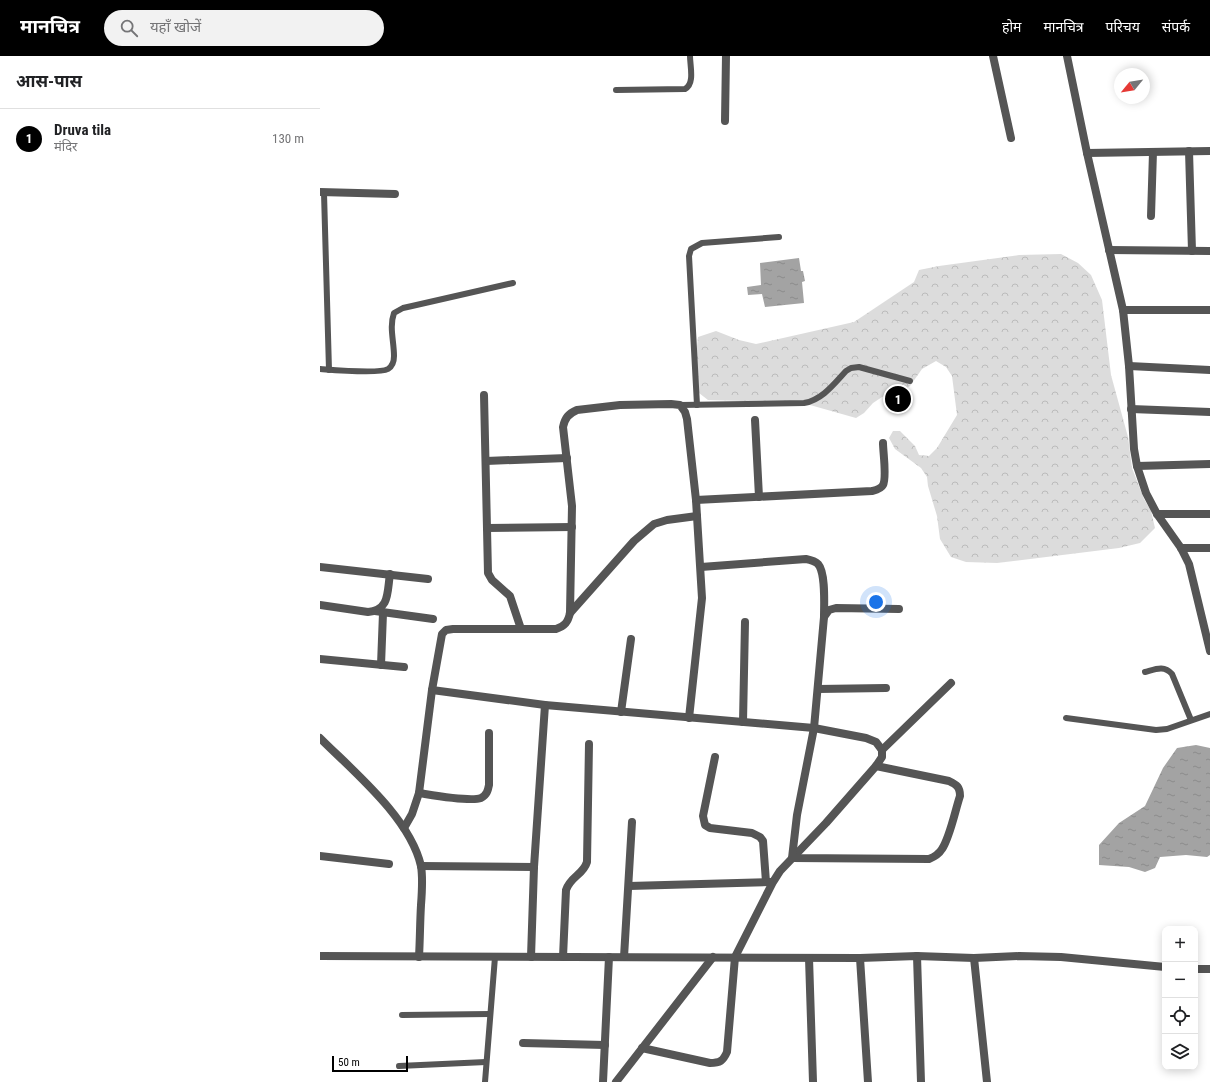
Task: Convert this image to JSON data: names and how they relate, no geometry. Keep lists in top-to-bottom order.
{
  "scale_bar": "50 m",
  "north": "bottom left",
  "page": {
    "header": "मानचित्र",
    "search": "यहाँ खोजें",
    "nav": [
      "होम",
      "मानचित्र",
      "परिचय",
      "संपर्क"
    ],
    "heading": "आस-पास",
    "list": [
      {
        "mark": "1",
        "name": "Druva tila",
        "note": "मंदिर",
        "value": "130 m"
      }
    ],
    "pins": "1",
    "map_buttons": ["+", "−"],
    "scale": "50 m"
  }
}
